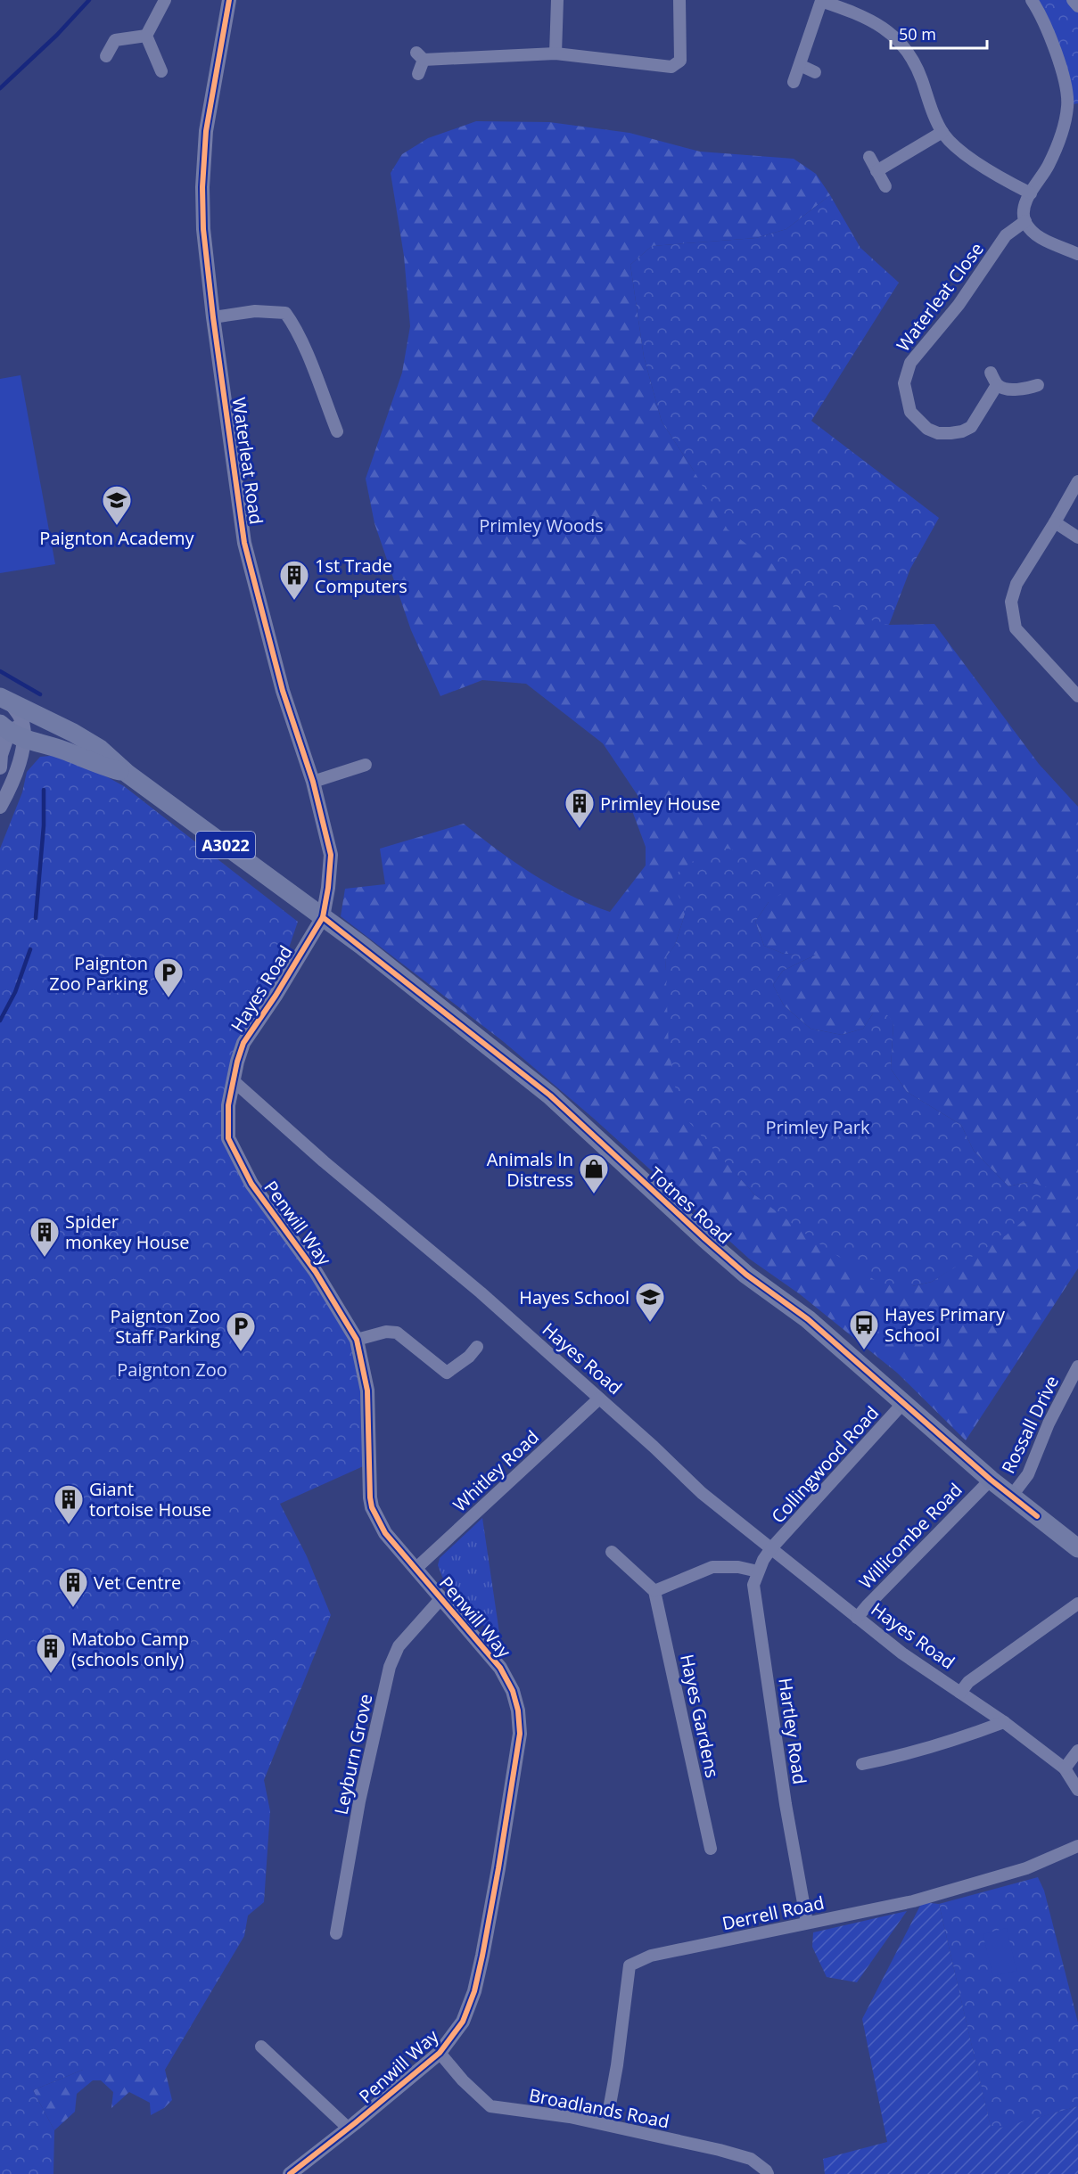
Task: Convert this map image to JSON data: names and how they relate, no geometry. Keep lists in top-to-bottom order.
{
  "streets": {
    "main road": ["A3022", "Totnes Road"],
    "street": [
      "Waterleat Close",
      "Waterleat Road",
      "Hayes Road",
      "Penwill Way",
      "Rossall Drive",
      "Collingwood Road",
      "Whitley Road",
      "Willicombe Road",
      "Hayes Gardens",
      "Hartley Road",
      "Leyburn Grove",
      "Derrell Road",
      "Broadlands Road"
    ]
  },
  "crossings": [
    ["Waterleat Road", "Hayes Road"],
    ["Waterleat Road", "Totnes Road"],
    ["Hayes Road", "Totnes Road"],
    ["Hayes Road", "Penwill Way"],
    ["Hayes Road", "Collingwood Road"],
    ["Hayes Road", "Whitley Road"],
    ["Hayes Road", "Willicombe Road"],
    ["Hayes Road", "Hartley Road"],
    ["Totnes Road", "Rossall Drive"],
    ["Totnes Road", "Collingwood Road"],
    ["Totnes Road", "Willicombe Road"],
    ["Penwill Way", "Whitley Road"],
    ["Penwill Way", "Leyburn Grove"],
    ["Penwill Way", "Broadlands Road"],
    ["Collingwood Road", "Hartley Road"],
    ["Hartley Road", "Derrell Road"],
    ["Derrell Road", "Broadlands Road"]
  ],
  "parks": ["Primley Woods", "Primley Park", "Paignton Zoo"],
  "places": {
    "school or university": ["Paignton Academy", "Hayes School"],
    "building": [
      "1st Trade Computers",
      "Primley House",
      "Spider monkey House",
      "Giant tortoise House",
      "Vet Centre",
      "Matobo Camp (schools only)"
    ],
    "parking": ["Paignton Zoo Parking", "Paignton Zoo Staff Parking"],
    "shop": ["Animals In Distress"],
    "bus stop": ["Hayes Primary School"]
  },
  "scale_bar": "50 m"
}
